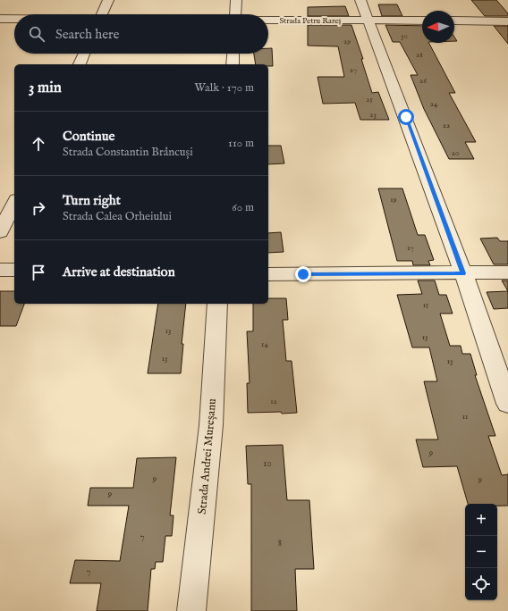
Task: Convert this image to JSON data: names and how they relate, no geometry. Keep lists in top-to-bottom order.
{
  "streets": {
    "street": ["Strada Petru Rareș", "Strada Andrei Mureșanu"]
  },
  "house_numbers": [
    "30",
    "29",
    "28",
    "27",
    "26",
    "25",
    "24",
    "23",
    "22",
    "20",
    "19",
    "17",
    "15",
    "13",
    "13",
    "14",
    "13",
    "13",
    "12",
    "11",
    "9",
    "10",
    "9",
    "9",
    "9",
    "7",
    "8",
    "7"
  ],
  "north": "left",
  "page": {
    "search": "Search here",
    "heading": ["3 min", "Walk · 170 m"],
    "list": [
      ["Continue", "Strada Constantin Brâncuși", "110 m"],
      ["Turn right", "Strada Calea Orheiului", "60 m"],
      "Arrive at destination"
    ],
    "map_buttons": ["+", "−"]
  }
}
